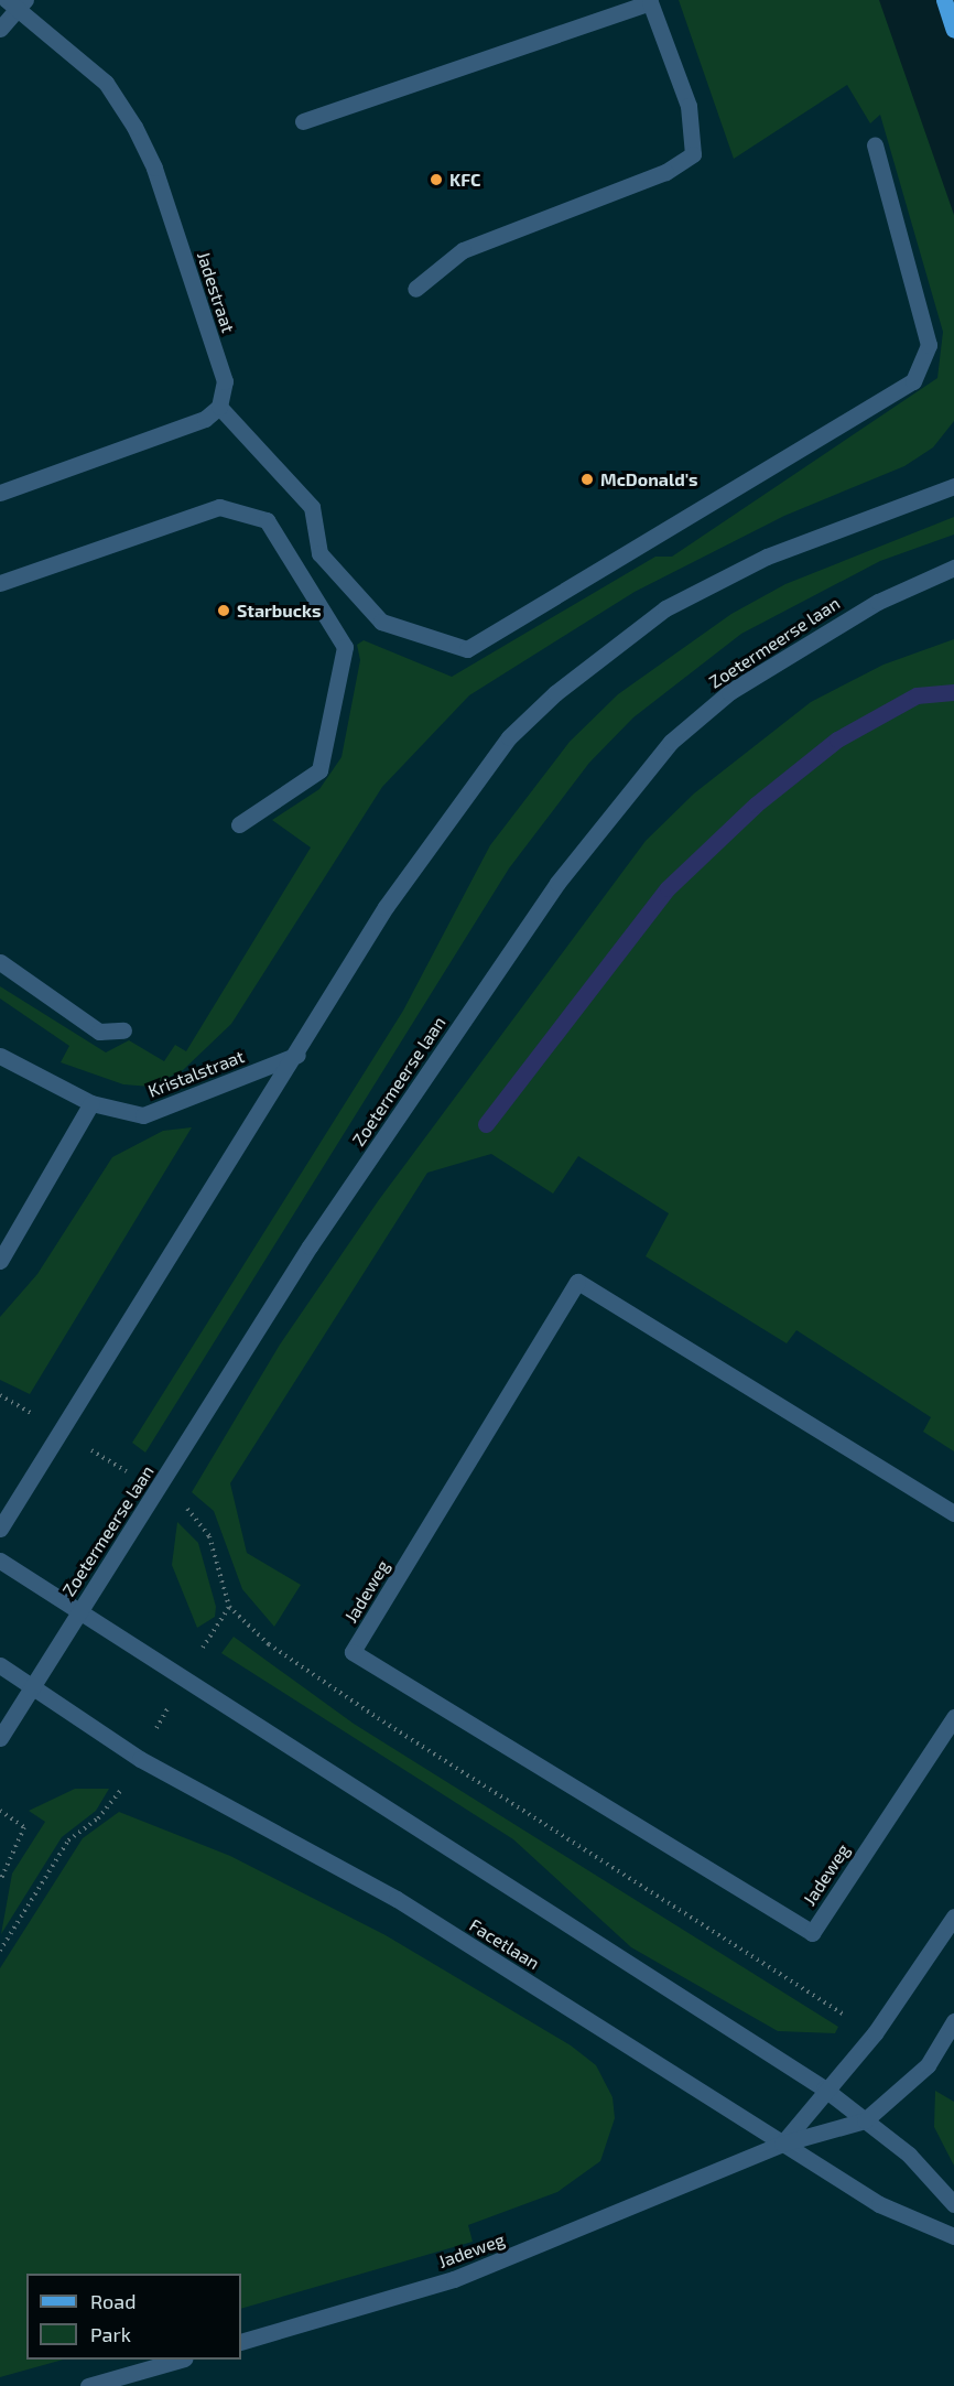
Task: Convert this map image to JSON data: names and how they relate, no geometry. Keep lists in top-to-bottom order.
{
  "streets": {
    "street": [
      "Jadestraat",
      "Zoetermeerse laan",
      "Kristalstraat",
      "Jadeweg",
      "Facetlaan"
    ]
  },
  "crossings": [
    ["Zoetermeerse laan", "Facetlaan"],
    ["Jadeweg", "Facetlaan"]
  ],
  "places": ["KFC", "McDonald's", "Starbucks"],
  "legend": ["Road", "Park"]
}
